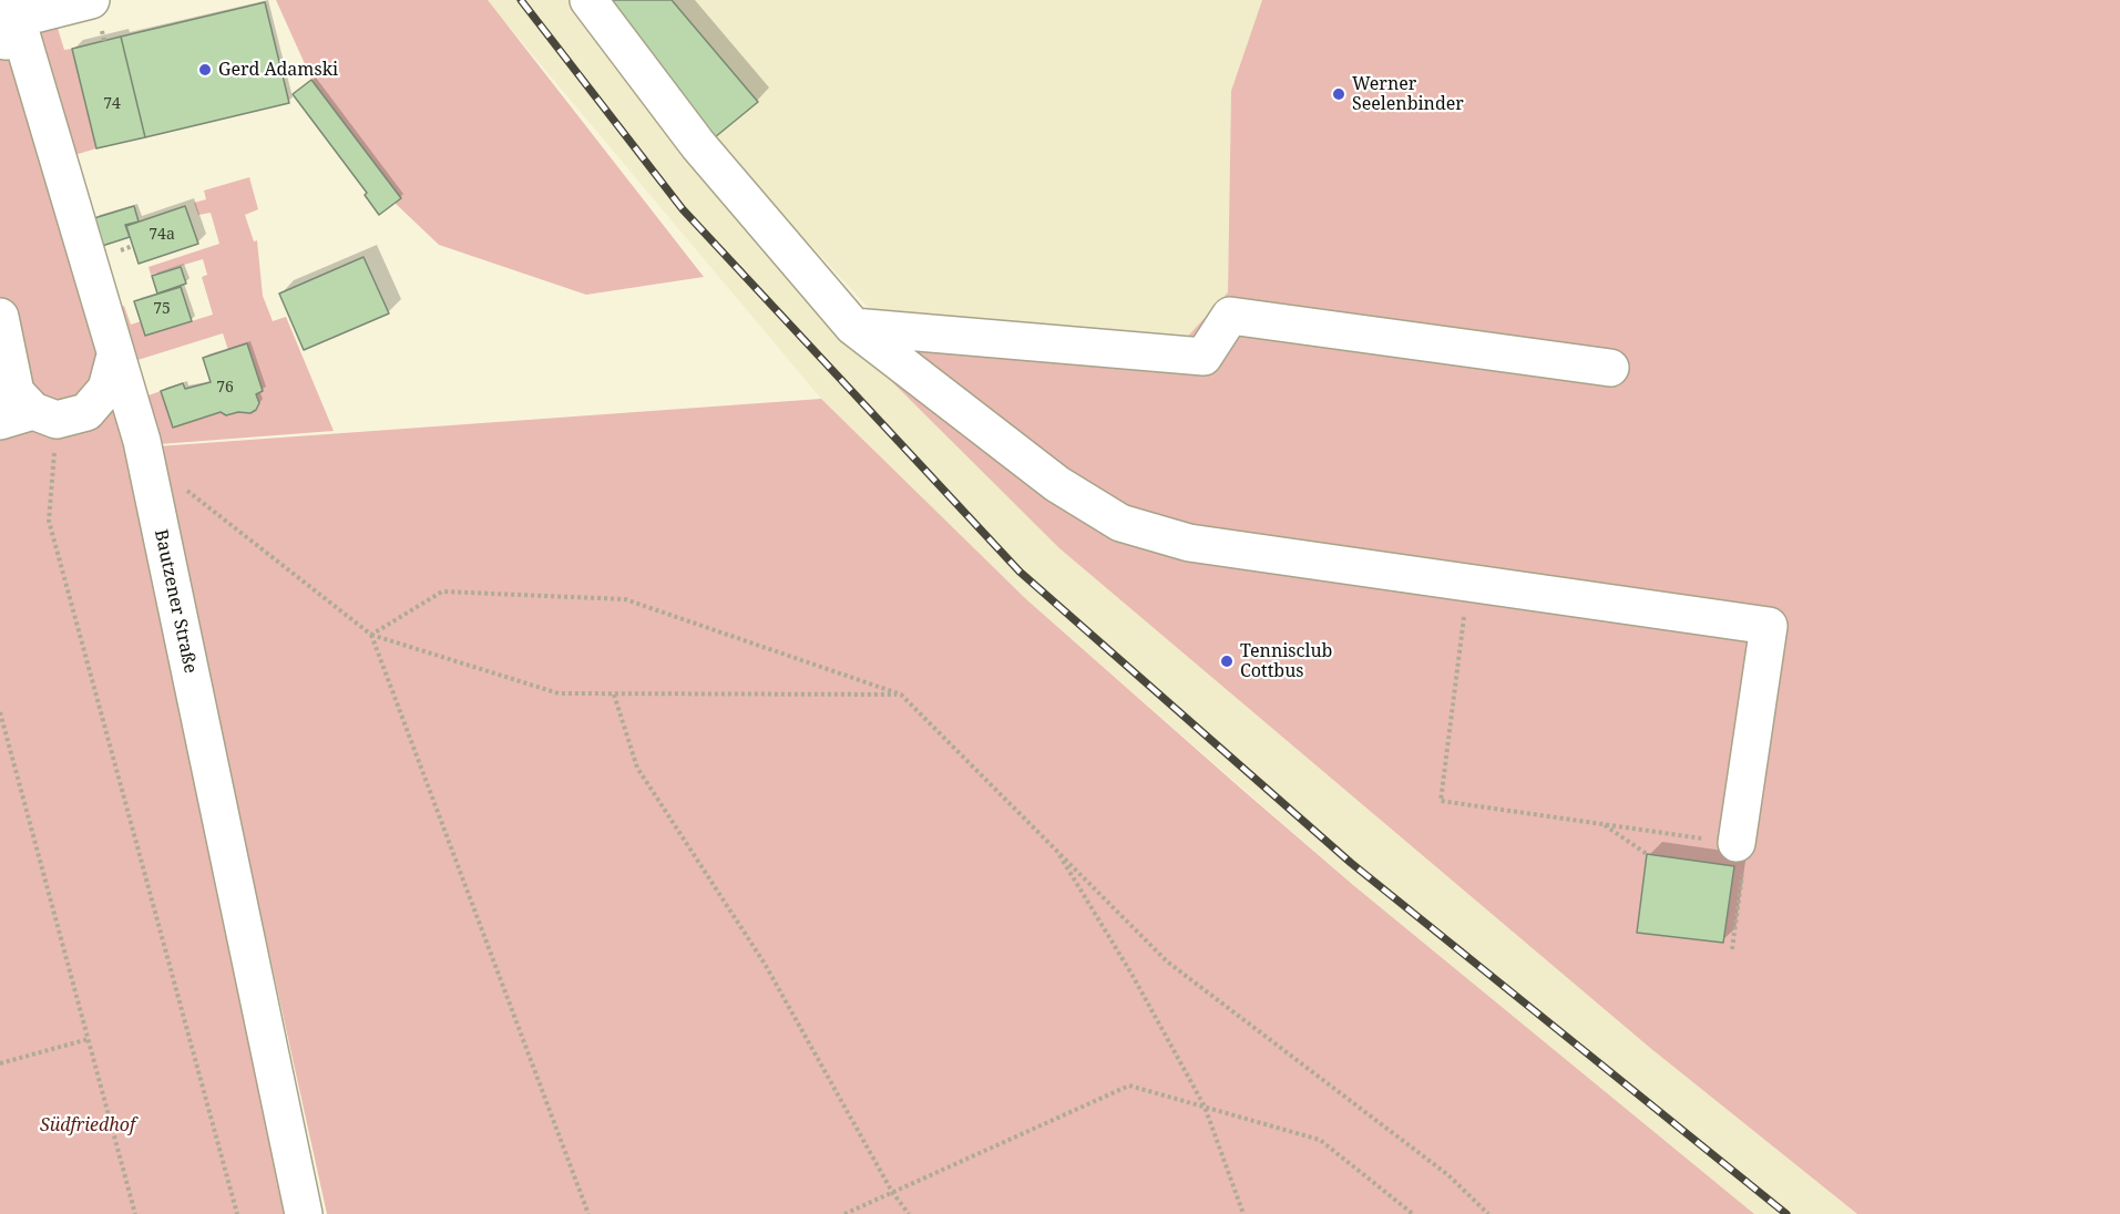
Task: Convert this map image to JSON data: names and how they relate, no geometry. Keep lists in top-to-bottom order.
{
  "streets": {
    "street": ["Bautzener Straße"]
  },
  "parks": ["Südfriedhof"],
  "places": ["Gerd Adamski", "Werner Seelenbinder", "Tennisclub Cottbus"],
  "house_numbers": [
    "74",
    "74a",
    "75",
    "76"
  ]
}
